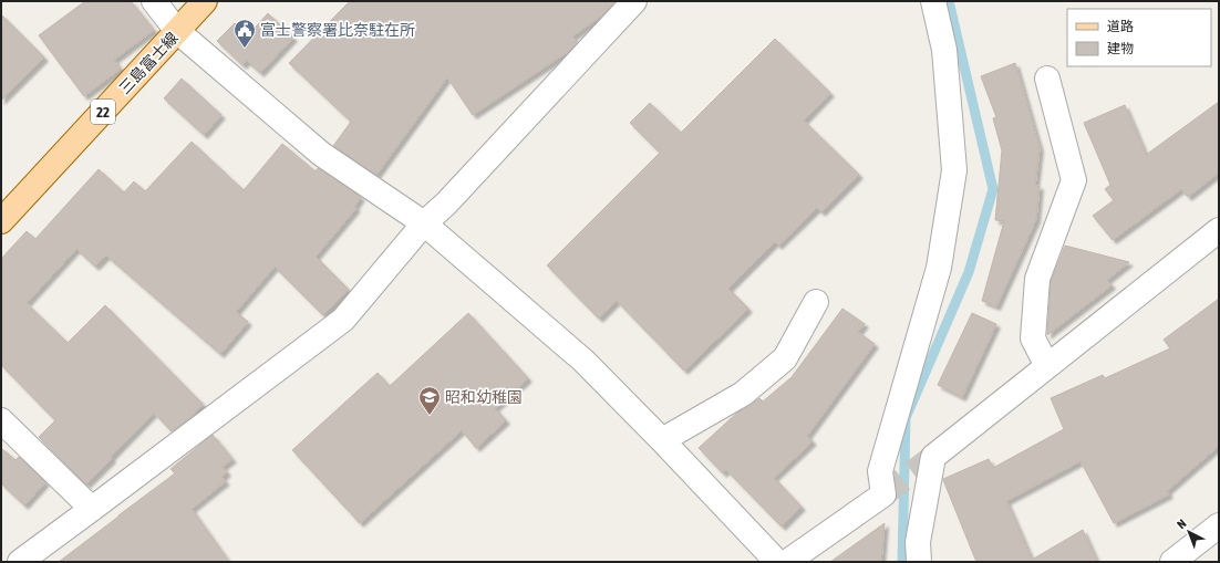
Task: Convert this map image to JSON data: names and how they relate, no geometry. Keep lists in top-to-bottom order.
{
  "streets": {
    "main road": ["三島富士線", "22"]
  },
  "places": {
    "public building": ["富士警察署比奈駐在所"],
    "school or university": ["昭和幼稚園"]
  },
  "legend": ["道路", "建物"],
  "north": "top left"
}
